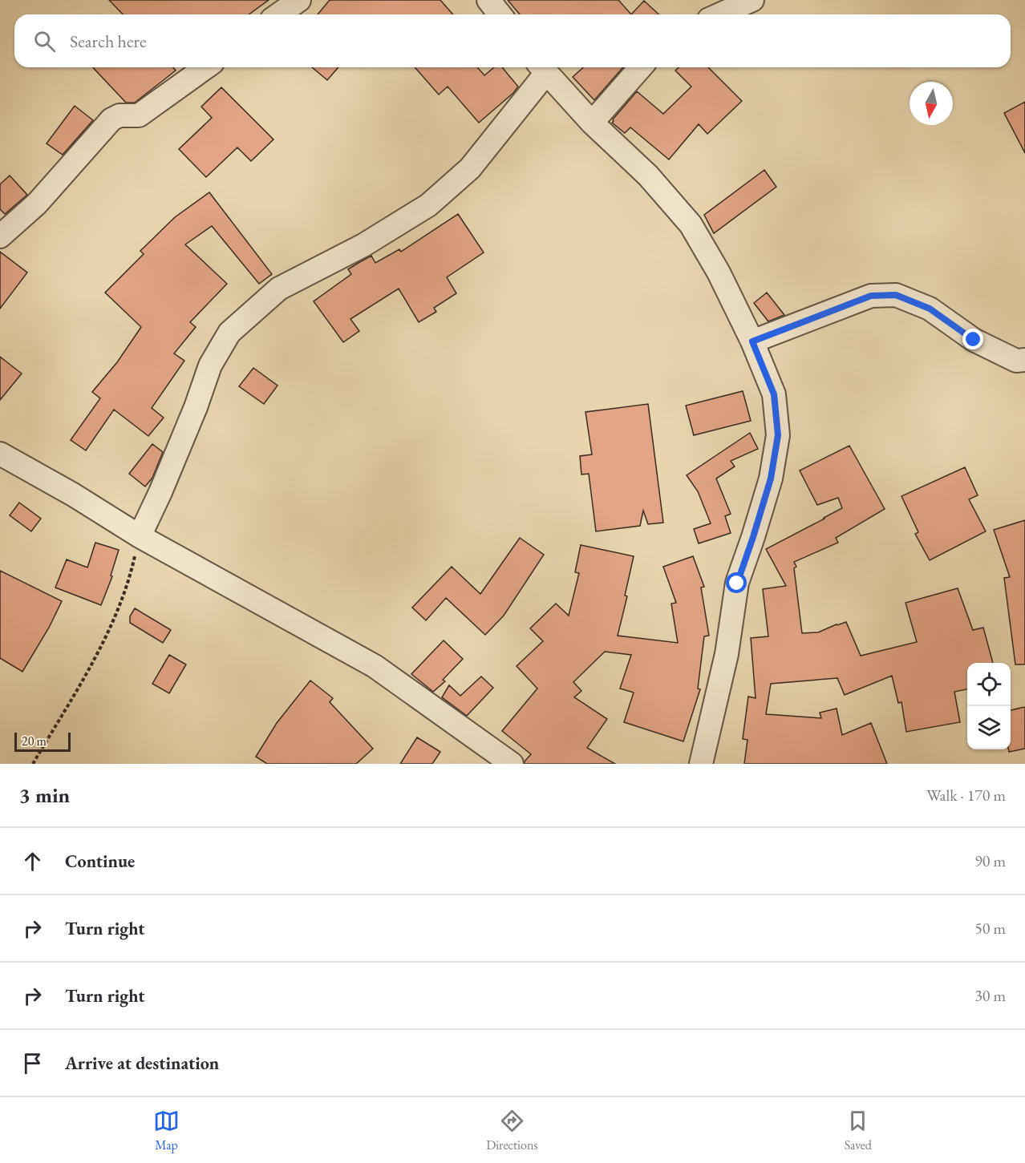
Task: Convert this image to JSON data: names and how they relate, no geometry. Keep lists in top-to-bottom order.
{
  "scale_bar": "20 m",
  "north": "bottom",
  "page": {
    "search": "Search here",
    "scale": "20 m",
    "heading": ["3 min", "Walk · 170 m"],
    "list": [
      ["Continue", "90 m"],
      ["Turn right", "50 m"],
      ["Turn right", "30 m"],
      "Arrive at destination"
    ],
    "nav": ["Map", "Directions", "Saved"]
  }
}
